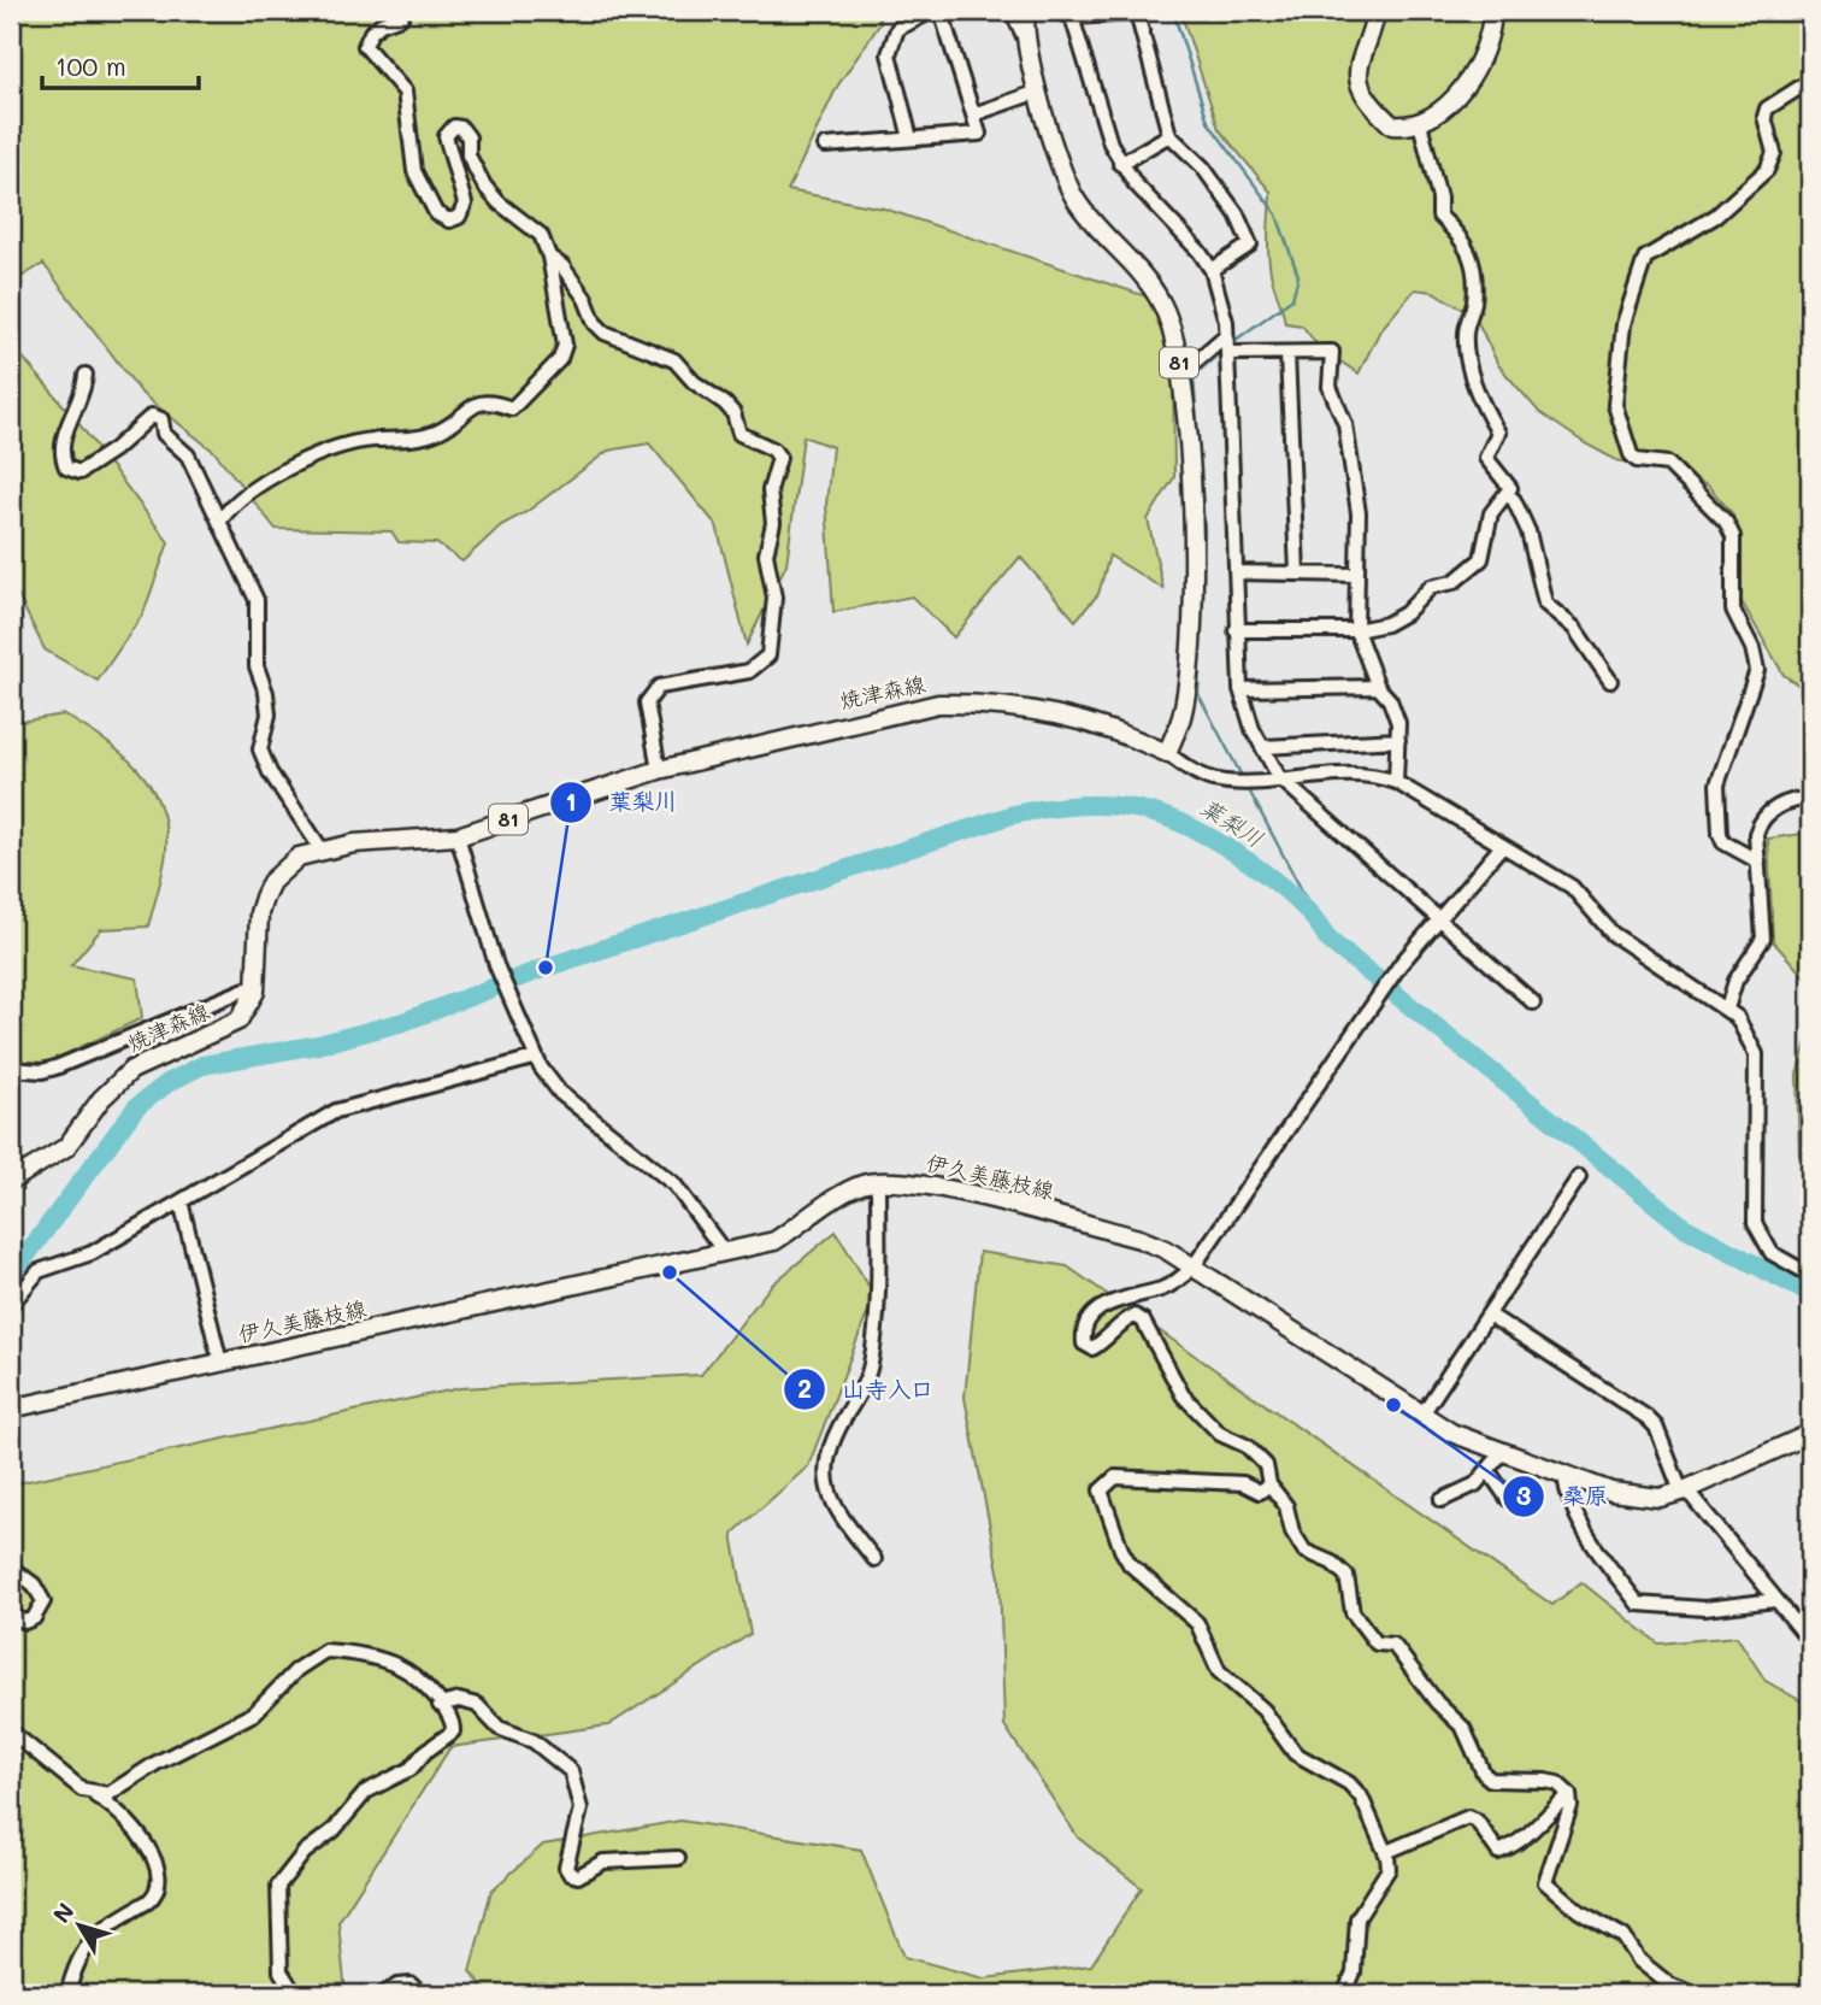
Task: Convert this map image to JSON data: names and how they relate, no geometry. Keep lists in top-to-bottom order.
{
  "streets": {
    "main road": ["81", "焼津森線", "伊久美藤枝線"]
  },
  "crossings": [
    ["81", "焼津森線"]
  ],
  "water": ["葉梨川"],
  "places": ["葉梨川", "山寺入口", "桑原"],
  "scale_bar": "100 m",
  "north": "top left"
}
